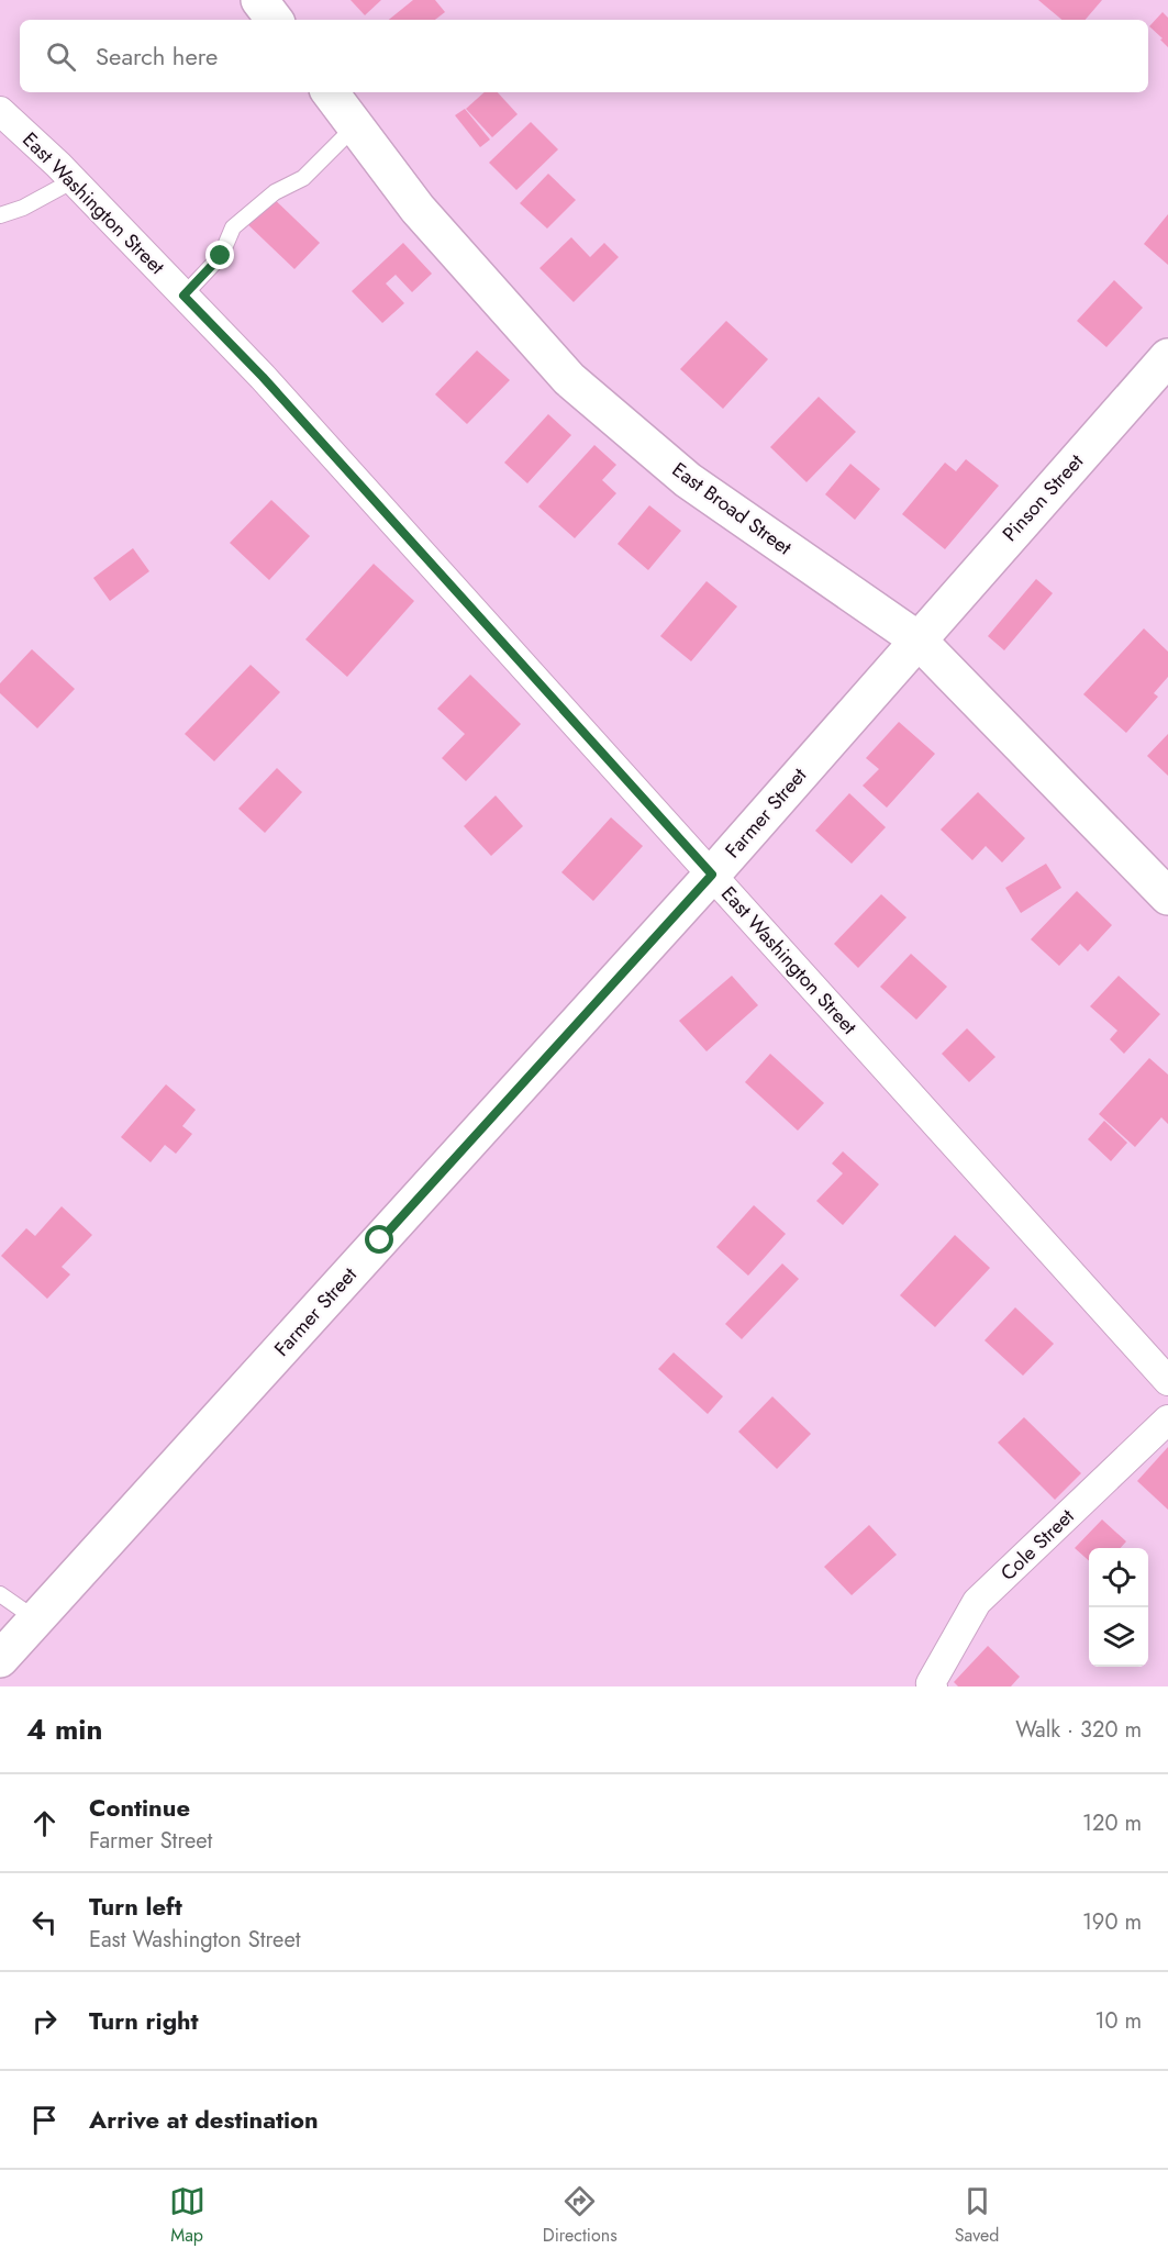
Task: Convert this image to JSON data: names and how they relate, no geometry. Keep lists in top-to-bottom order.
{
  "streets": {
    "street": [
      "East Washington Street",
      "Pinson Street",
      "East Broad Street",
      "Farmer Street",
      "Cole Street"
    ]
  },
  "crossings": [
    ["East Washington Street", "Farmer Street"],
    ["Pinson Street", "East Broad Street"],
    ["Pinson Street", "Farmer Street"],
    ["East Broad Street", "Farmer Street"]
  ],
  "page": {
    "search": "Search here",
    "heading": ["4 min", "Walk · 320 m"],
    "list": [
      ["Continue", "Farmer Street", "120 m"],
      ["Turn left", "East Washington Street", "190 m"],
      ["Turn right", "10 m"],
      "Arrive at destination"
    ],
    "nav": ["Map", "Directions", "Saved"]
  }
}
